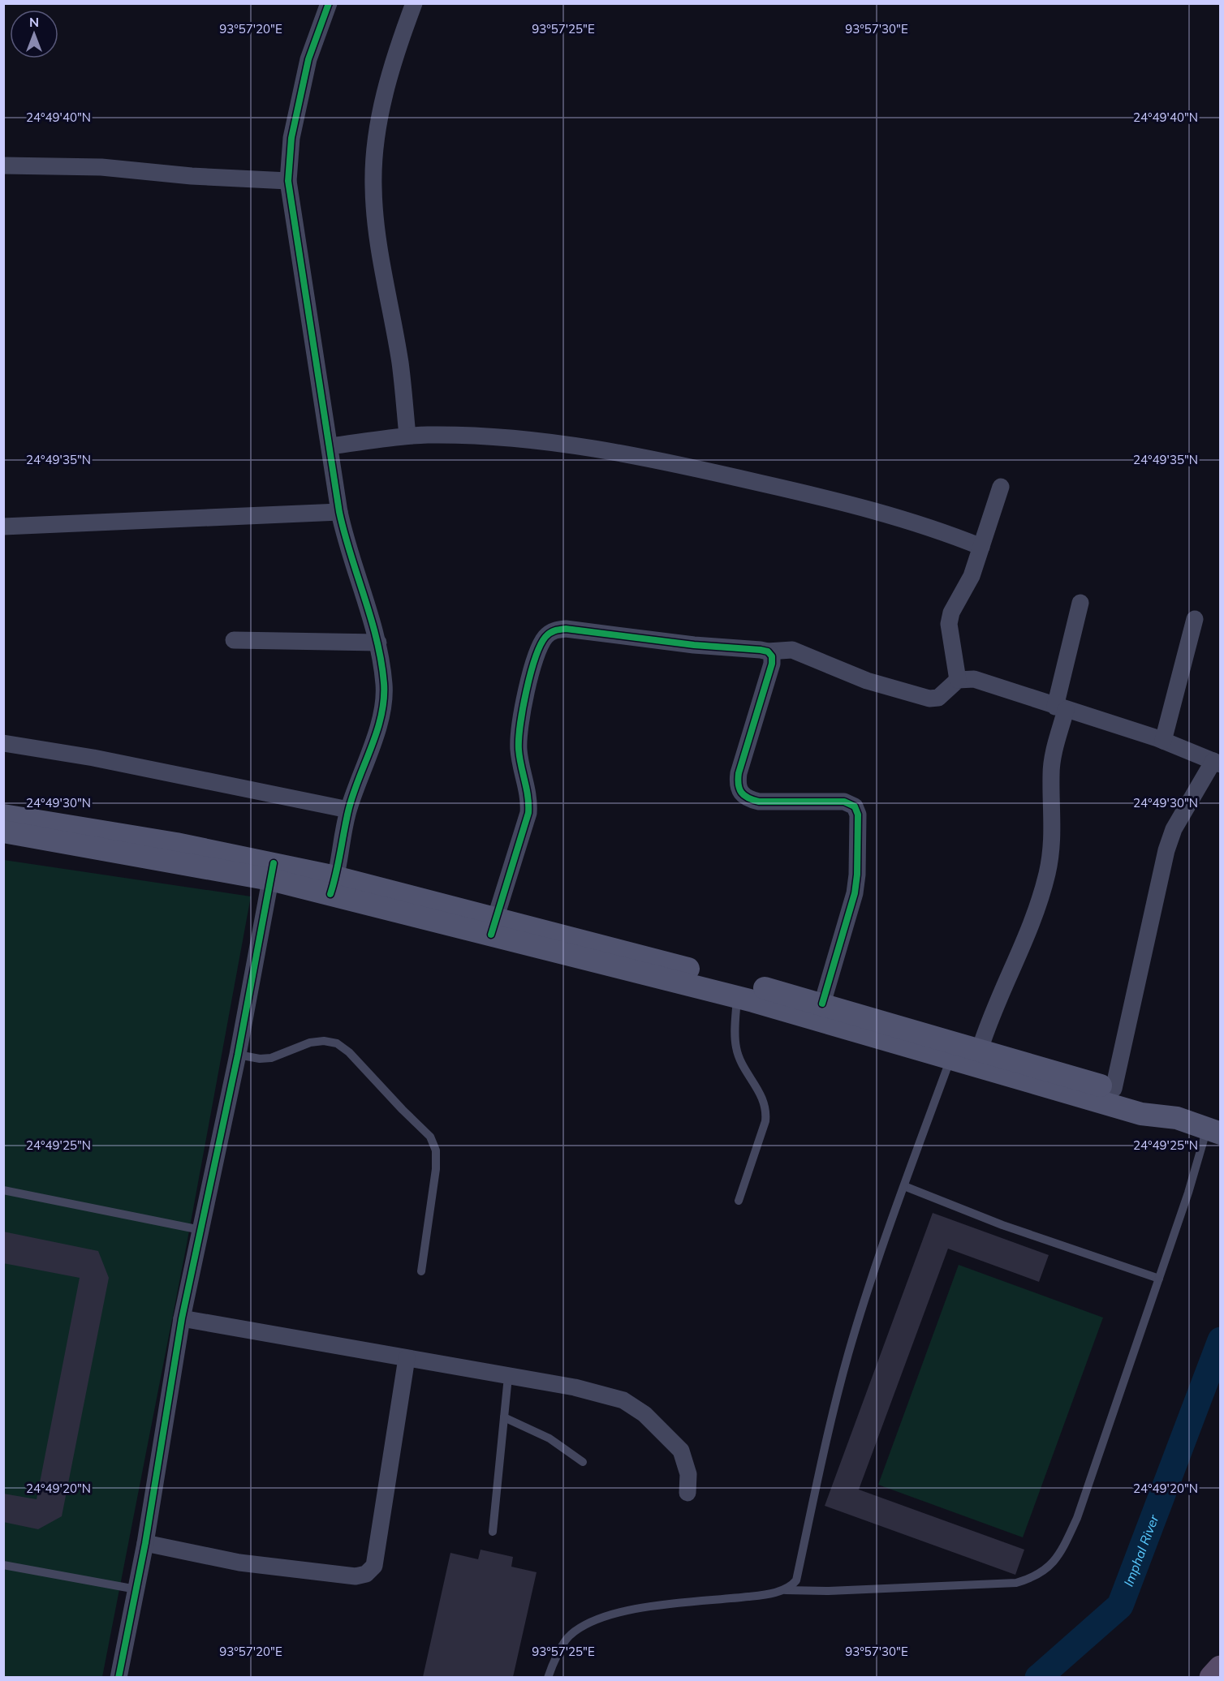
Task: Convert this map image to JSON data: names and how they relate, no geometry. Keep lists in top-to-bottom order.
{
  "water": ["Imphal River"],
  "north": "top",
  "coordinates": [
    "93°57'20\"E",
    "93°57'25\"E",
    "93°57'30\"E",
    "24°49'40\"N",
    "24°49'35\"N",
    "24°49'30\"N",
    "24°49'25\"N",
    "24°49'20\"N"
  ]
}
